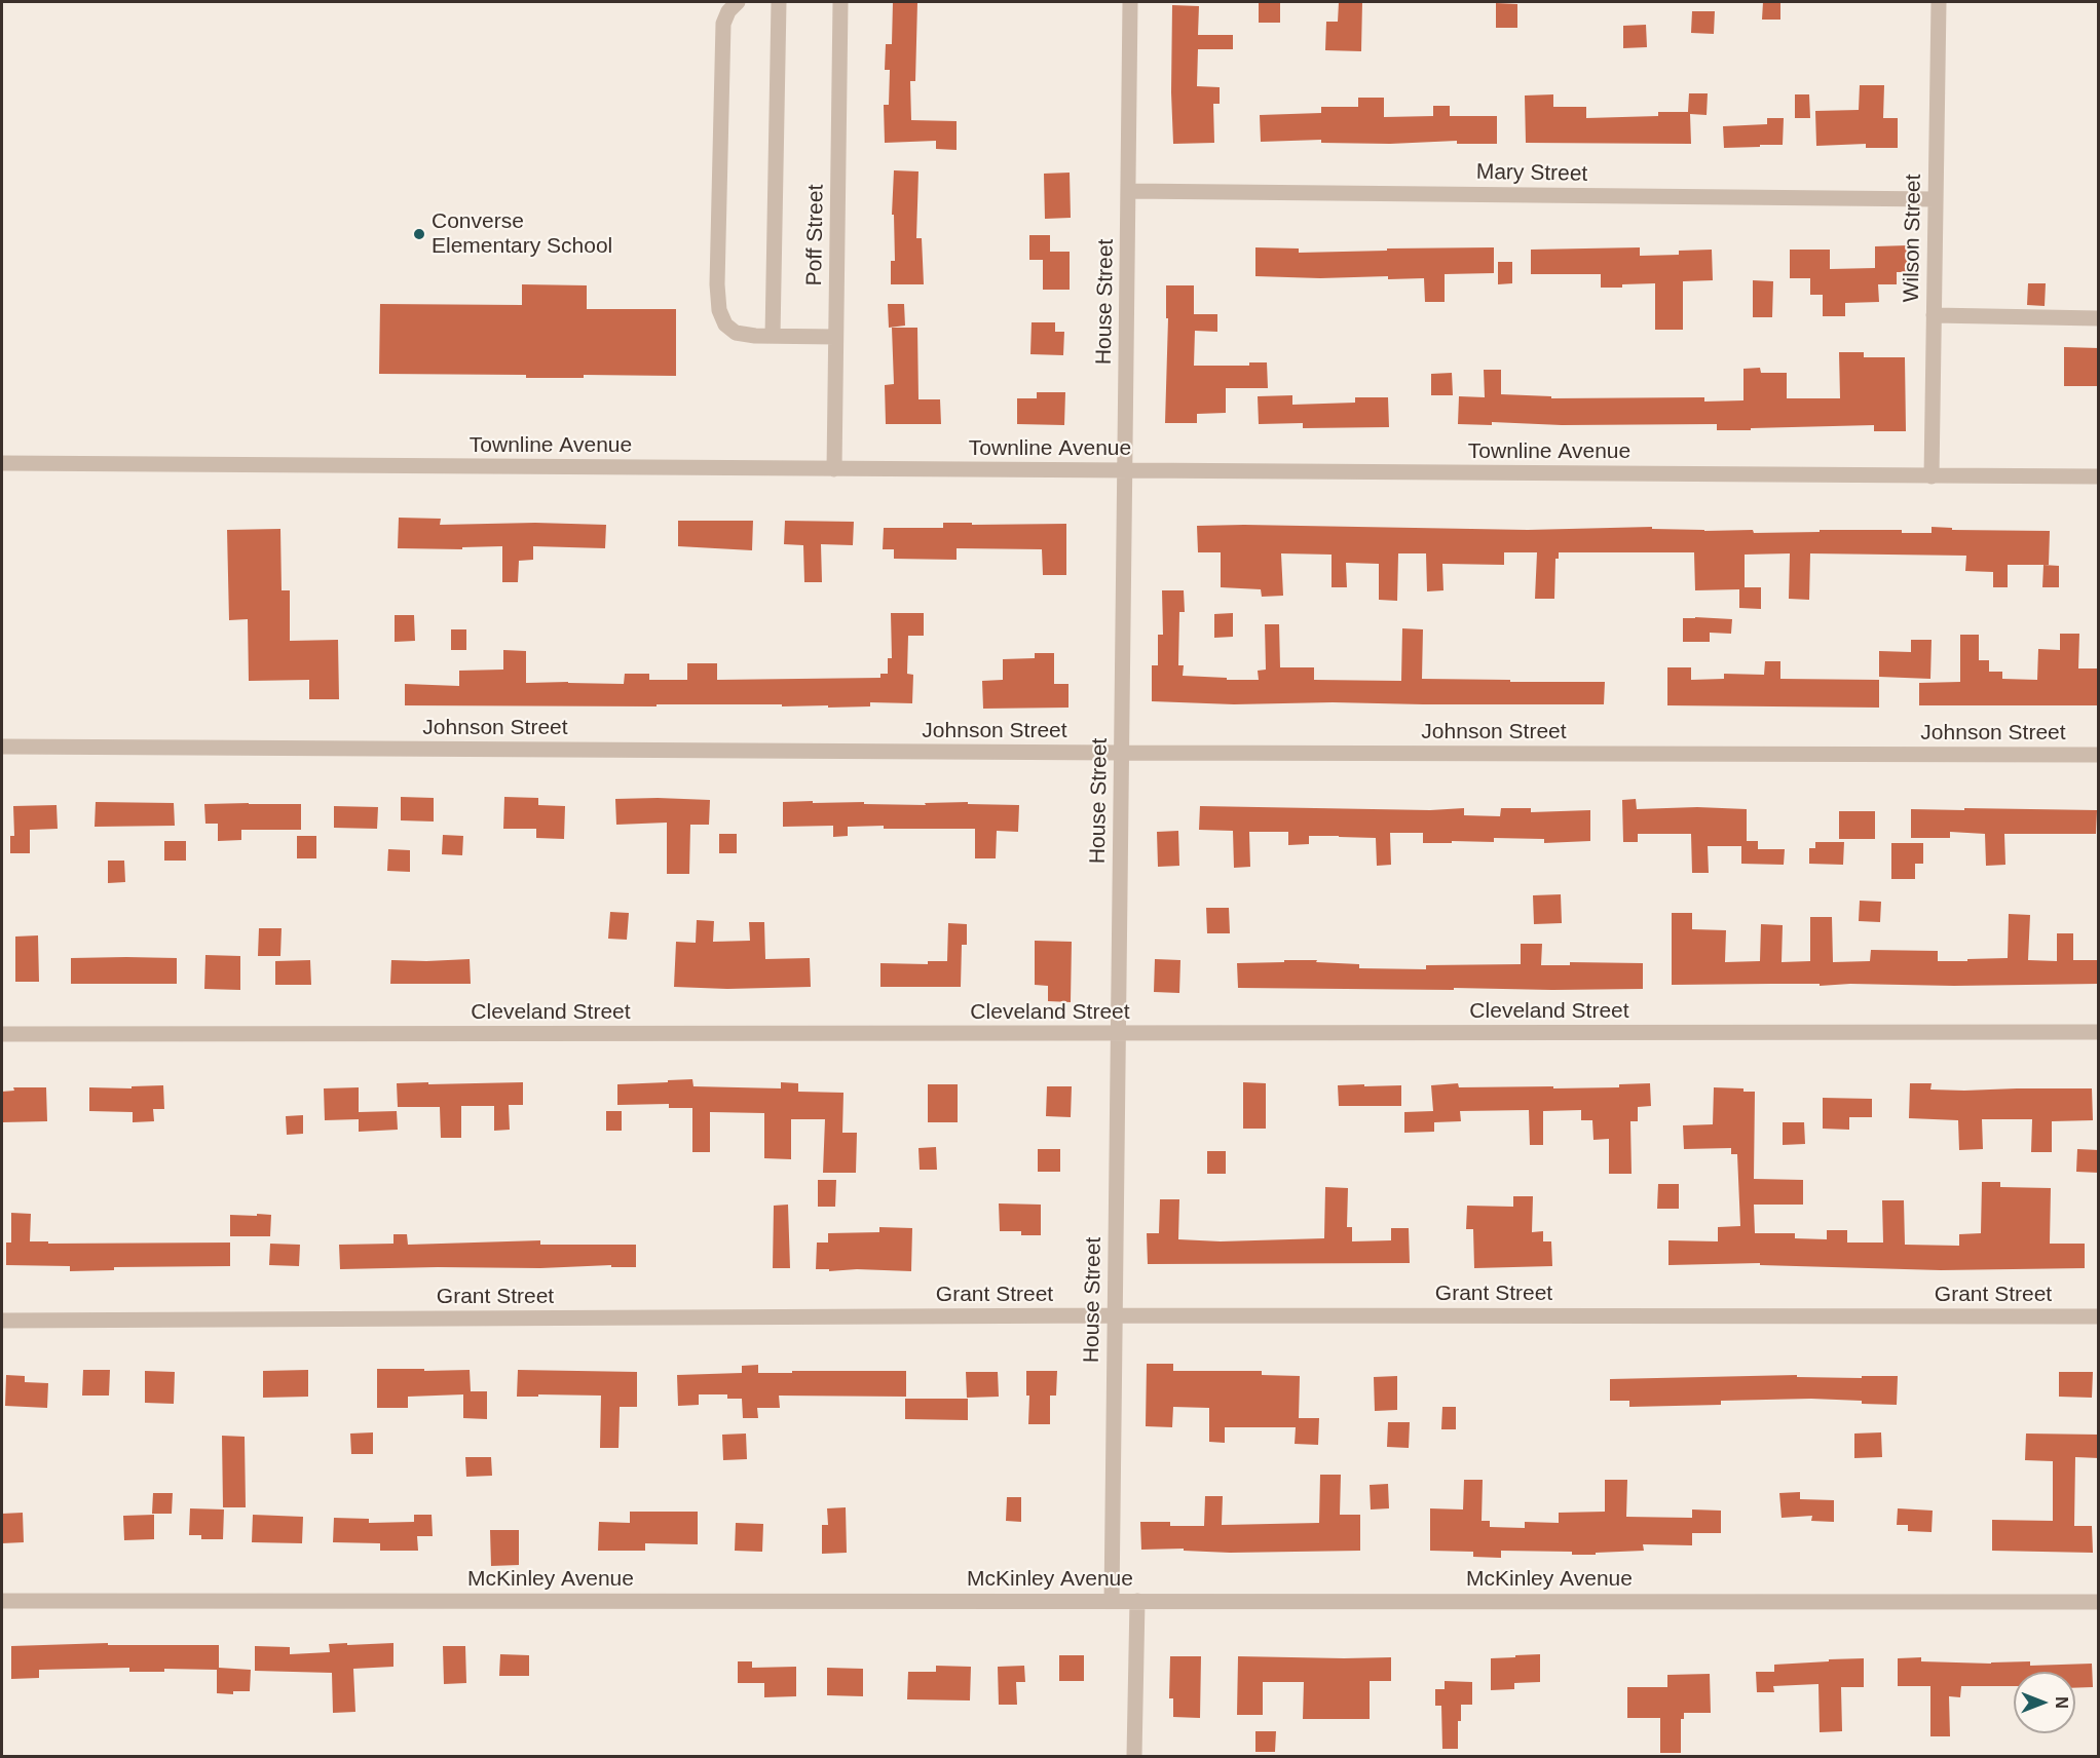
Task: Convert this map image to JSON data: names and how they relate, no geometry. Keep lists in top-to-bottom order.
{
  "streets": {
    "street": [
      "Mary Street",
      "Poff Street",
      "Wilson Street",
      "House Street",
      "Townline Avenue",
      "Johnson Street",
      "Cleveland Street",
      "Grant Street",
      "McKinley Avenue"
    ]
  },
  "crossings": [
    ["Mary Street", "Wilson Street"],
    ["Mary Street", "House Street"],
    ["Poff Street", "Townline Avenue"],
    ["Wilson Street", "Townline Avenue"],
    ["House Street", "Townline Avenue"],
    ["House Street", "Johnson Street"],
    ["House Street", "Cleveland Street"],
    ["House Street", "Grant Street"],
    ["House Street", "McKinley Avenue"]
  ],
  "places": ["Converse Elementary School"],
  "north": "right"
}
